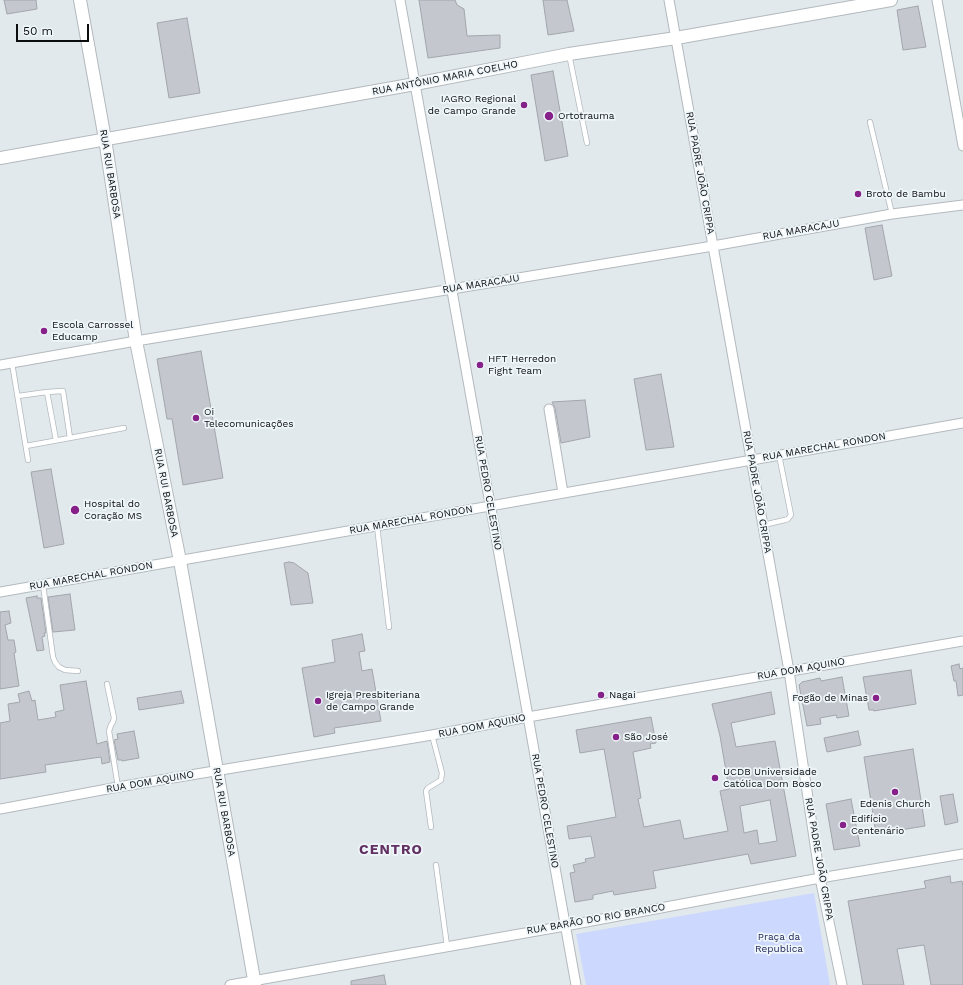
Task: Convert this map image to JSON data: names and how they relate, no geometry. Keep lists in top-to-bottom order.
{
  "streets": {
    "street": [
      "RUA ANTÔNIO MARIA COELHO",
      "RUA PADRE JOÃO CRIPPA",
      "RUA RUI BARBOSA",
      "RUA MARACAJU",
      "RUA MARECHAL RONDON",
      "RUA PEDRO CELESTINO",
      "RUA DOM AQUINO",
      "RUA BARÃO DO RIO BRANCO"
    ]
  },
  "crossings": [
    ["RUA ANTÔNIO MARIA COELHO", "RUA PADRE JOÃO CRIPPA"],
    ["RUA ANTÔNIO MARIA COELHO", "RUA RUI BARBOSA"],
    ["RUA ANTÔNIO MARIA COELHO", "RUA PEDRO CELESTINO"],
    ["RUA PADRE JOÃO CRIPPA", "RUA MARACAJU"],
    ["RUA PADRE JOÃO CRIPPA", "RUA MARECHAL RONDON"],
    ["RUA PADRE JOÃO CRIPPA", "RUA DOM AQUINO"],
    ["RUA PADRE JOÃO CRIPPA", "RUA BARÃO DO RIO BRANCO"],
    ["RUA RUI BARBOSA", "RUA MARACAJU"],
    ["RUA RUI BARBOSA", "RUA MARECHAL RONDON"],
    ["RUA RUI BARBOSA", "RUA DOM AQUINO"],
    ["RUA RUI BARBOSA", "RUA BARÃO DO RIO BRANCO"],
    ["RUA MARACAJU", "RUA PEDRO CELESTINO"],
    ["RUA MARECHAL RONDON", "RUA PEDRO CELESTINO"],
    ["RUA PEDRO CELESTINO", "RUA DOM AQUINO"],
    ["RUA PEDRO CELESTINO", "RUA BARÃO DO RIO BRANCO"]
  ],
  "districts": ["CENTRO"],
  "parks": ["Praça da Republica"],
  "places": [
    "IAGRO Regional de Campo Grande",
    "Ortotrauma",
    "Broto de Bambu",
    "Escola Carrossel Educamp",
    "HFT Herredon Fight Team",
    "Oi Telecomunicações",
    "Hospital do Coração MS",
    "Nagai",
    "Fogão de Minas",
    "Igreja Presbiteriana de Campo Grande",
    "São José",
    "UCDB Universidade Católica Dom Bosco",
    "Edenis Church",
    "Edifício Centenário"
  ],
  "scale_bar": "50 m"
}
